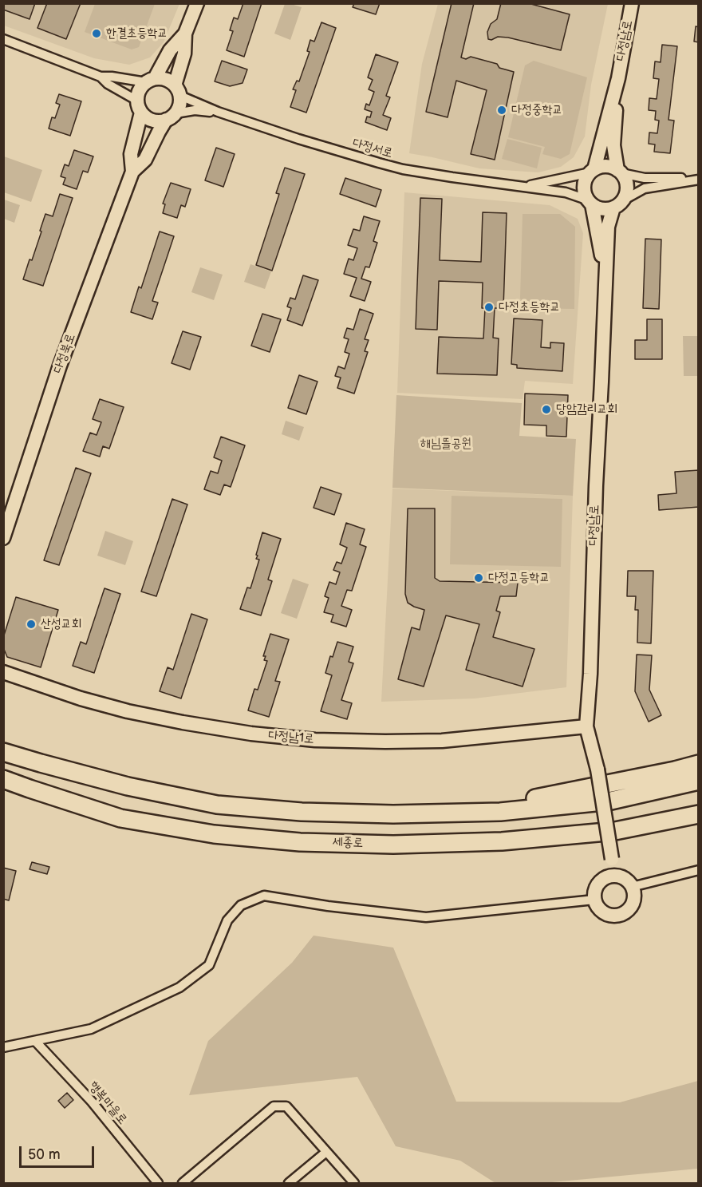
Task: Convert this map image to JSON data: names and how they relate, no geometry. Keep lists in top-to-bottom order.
{
  "streets": {
    "highway": ["세종로"],
    "street": [
      "다정남로",
      "다정서로",
      "다정북로",
      "다정남1로",
      "행복마을로"
    ]
  },
  "crossings": [
    ["다정남로", "다정남1로"]
  ],
  "parks": ["해님뜰공원"],
  "places": [
    "한결초등학교",
    "다정중학교",
    "다정초등학교",
    "당암감리교회",
    "다정고등학교",
    "산성교회"
  ],
  "scale_bar": "50 m"
}
